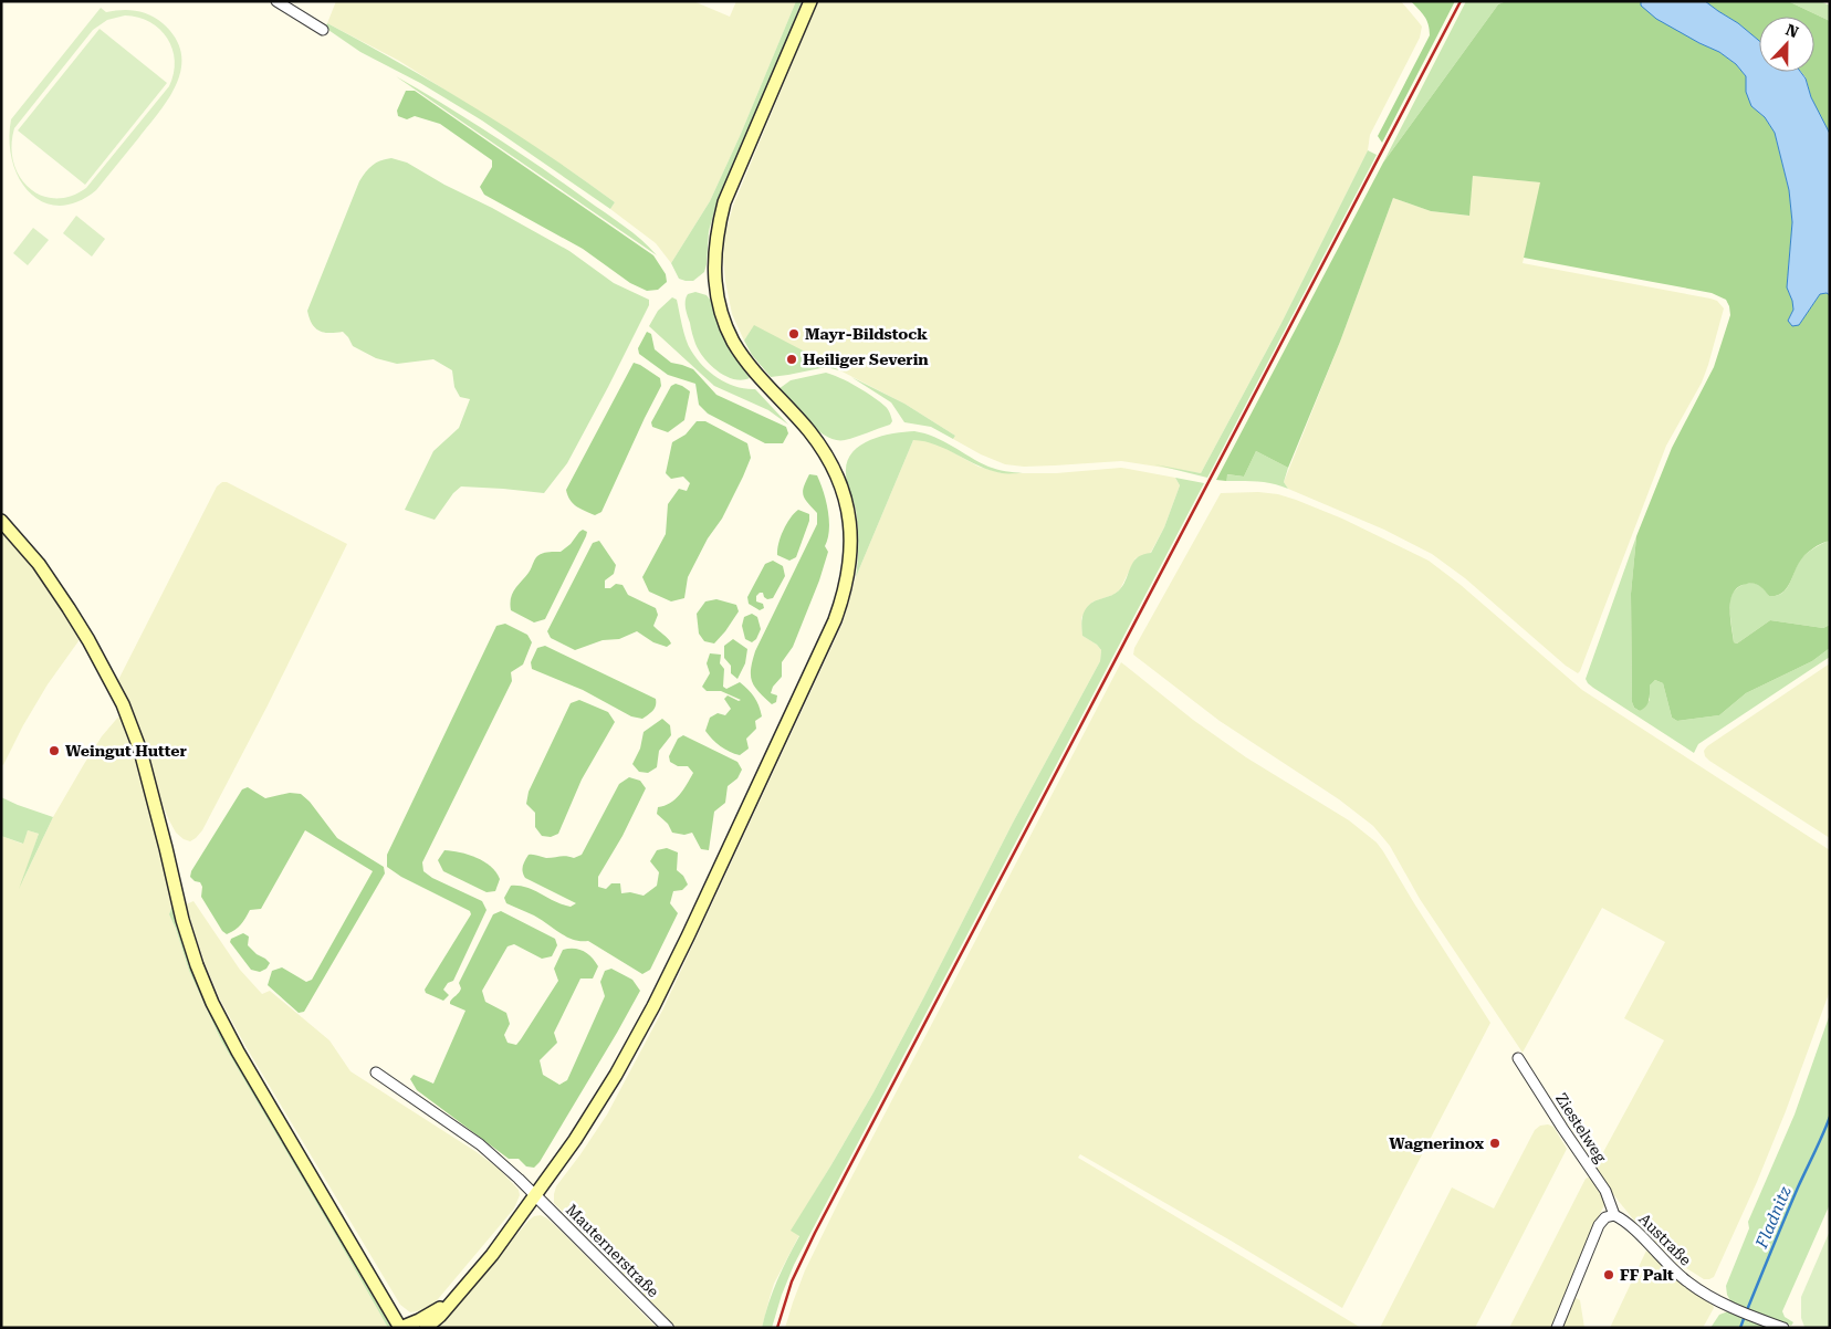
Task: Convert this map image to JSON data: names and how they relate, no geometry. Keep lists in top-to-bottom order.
{
  "streets": {
    "street": ["Ziestelweg", "Austraße", "Mauternerstraße"]
  },
  "crossings": [
    ["Ziestelweg", "Austraße"]
  ],
  "water": ["Fladnitz"],
  "places": [
    "Mayr-Bildstock",
    "Heiliger Severin",
    "Weingut Hutter",
    "Wagnerinox",
    "FF Palt"
  ],
  "north": "top"
}
